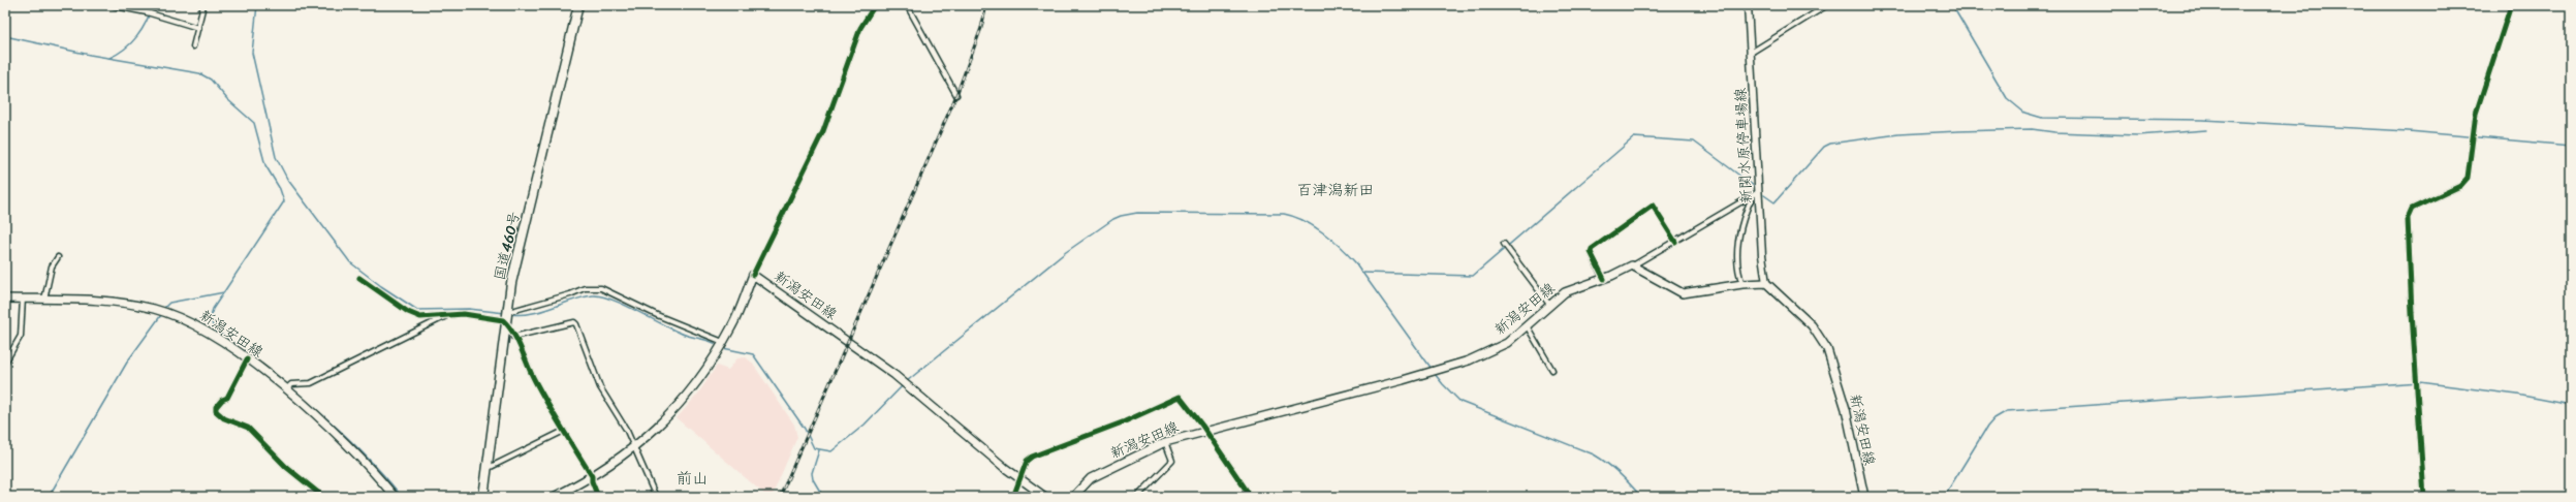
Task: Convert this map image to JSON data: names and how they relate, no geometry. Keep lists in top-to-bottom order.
{
  "streets": {
    "highway": ["国道460号"],
    "main road": ["新関水原停車場線", "新潟安田線"]
  },
  "crossings": [
    ["新関水原停車場線", "新潟安田線"]
  ],
  "districts": ["百津潟新田", "前山"]
}
